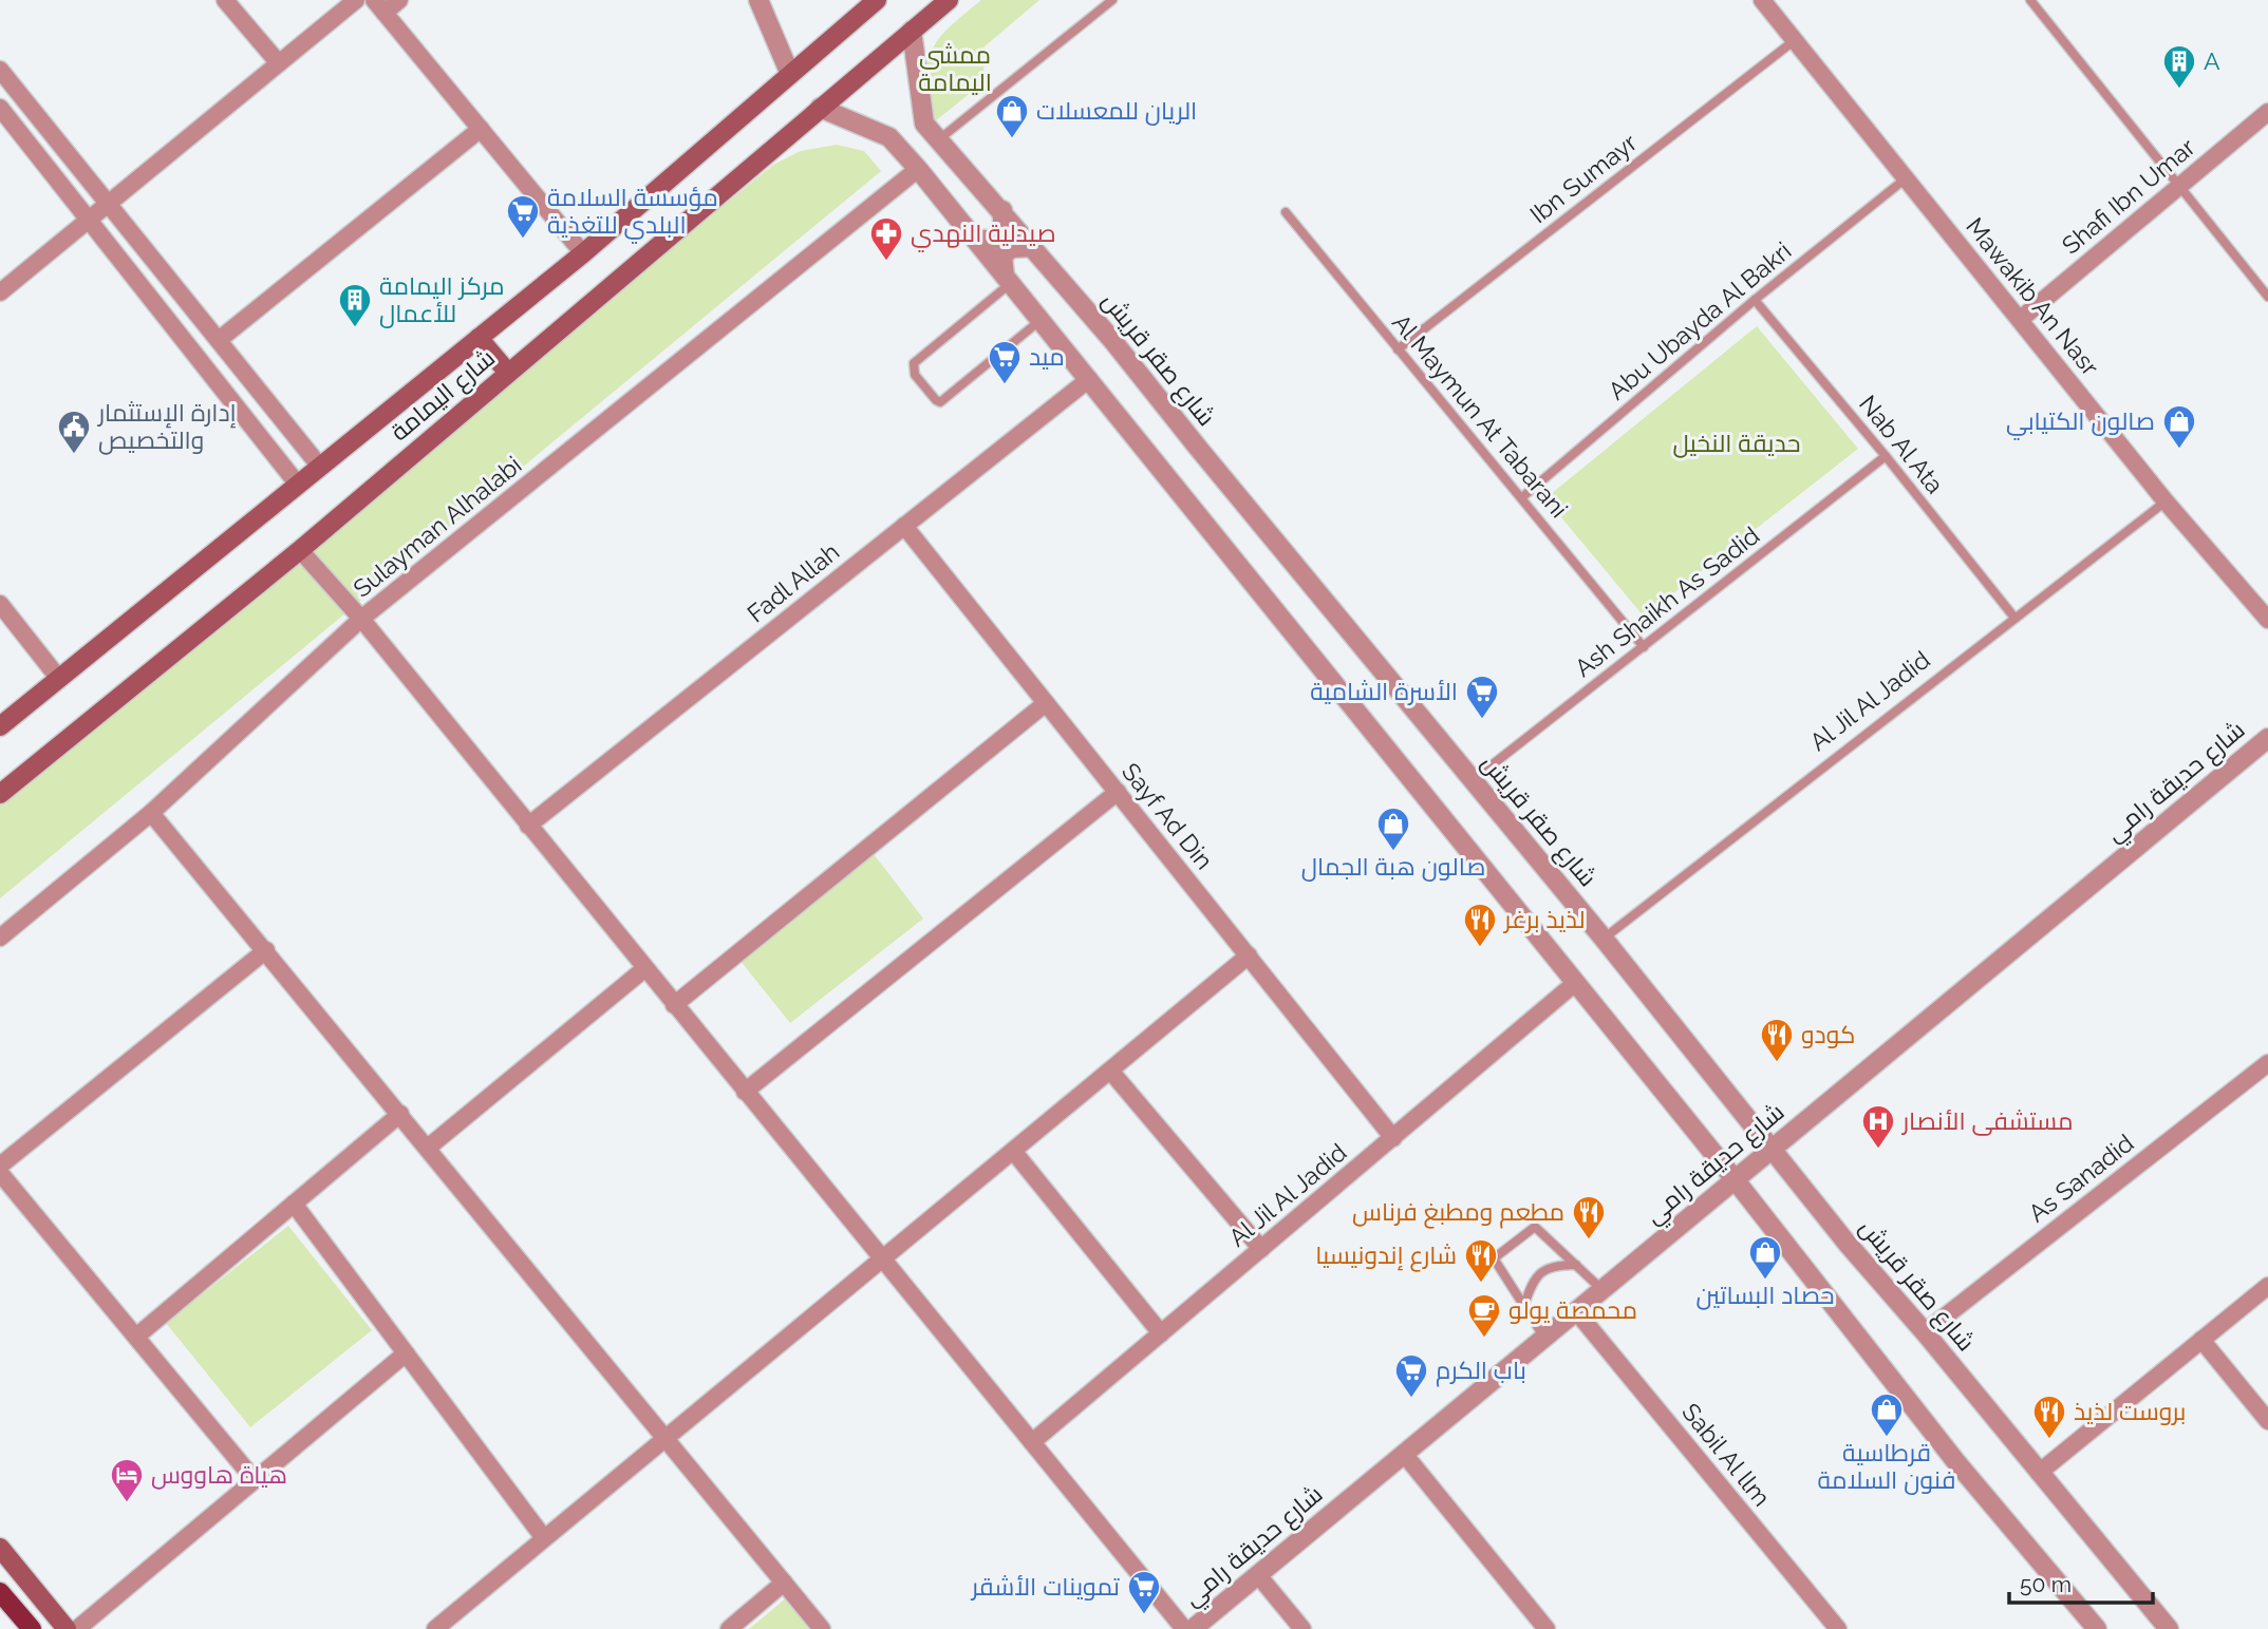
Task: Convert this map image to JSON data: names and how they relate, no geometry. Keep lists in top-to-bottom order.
{
  "streets": {
    "main road": ["شارع اليمامة"],
    "street": [
      "Shafi Ibn Umar",
      "Mawakib An Nasr",
      "شارع صقر قريش",
      "Sulayman Alhalabi",
      "Fadl Allah",
      "Al Jil Al Jadid",
      "شارع حديقة رامي",
      "Sayf Ad Din",
      "As Sanadid",
      "Sabil Al llm"
    ],
    "lane": [
      "Ibn Sumayr",
      "Abu Ubayda Al Bakri",
      "Al Maymun At Tabarani",
      "Nab Al Ata",
      "Ash Shaikh As Sadid"
    ]
  },
  "crossings": [
    ["Ibn Sumayr", "Mawakib An Nasr"],
    ["Ibn Sumayr", "Al Maymun At Tabarani"],
    ["Shafi Ibn Umar", "Mawakib An Nasr"],
    ["Mawakib An Nasr", "Abu Ubayda Al Bakri"],
    ["Mawakib An Nasr", "Al Jil Al Jadid"],
    ["Abu Ubayda Al Bakri", "Al Maymun At Tabarani"],
    ["Abu Ubayda Al Bakri", "Nab Al Ata"],
    ["شارع صقر قريش", "شارع اليمامة"],
    ["شارع صقر قريش", "Ash Shaikh As Sadid"],
    ["شارع صقر قريش", "Al Jil Al Jadid"],
    ["شارع صقر قريش", "شارع حديقة رامي"],
    ["شارع صقر قريش", "As Sanadid"],
    ["Al Maymun At Tabarani", "Ash Shaikh As Sadid"],
    ["Nab Al Ata", "Ash Shaikh As Sadid"],
    ["Nab Al Ata", "Al Jil Al Jadid"],
    ["Fadl Allah", "Sayf Ad Din"],
    ["Al Jil Al Jadid", "Sayf Ad Din"],
    ["شارع حديقة رامي", "Sabil Al llm"]
  ],
  "parks": ["ممشى اليمامة", "حديقة النخيل"],
  "places": {
    "building": ["A", "مركز اليمامة للأعمال"],
    "shop": [
      "الريان للمعسلات",
      "صالون الكتيابي",
      "صالون هبة الجمال",
      "حصاد البساتين",
      "قرطاسية فنون السلامة"
    ],
    "supermarket": [
      "مؤسسة السلامة البلدي للتغذية",
      "ميد",
      "الأسرة الشامية",
      "باب الكرم",
      "تموينات الأشقر"
    ],
    "pharmacy": ["صيدلية النهدي"],
    "public building": ["إدارة الإستثمار والتخصيص"],
    "restaurant": [
      "لذيذ برغر",
      "كودو",
      "مطعم ومطبغ فرناس",
      "شارع إندونيسيا",
      "بروست لذيذ"
    ],
    "hospital": ["مستشفى الأنصار"],
    "cafe": ["محمصة يولو"],
    "hotel": ["هياة هاووس"]
  },
  "scale_bar": "50 m"
}
